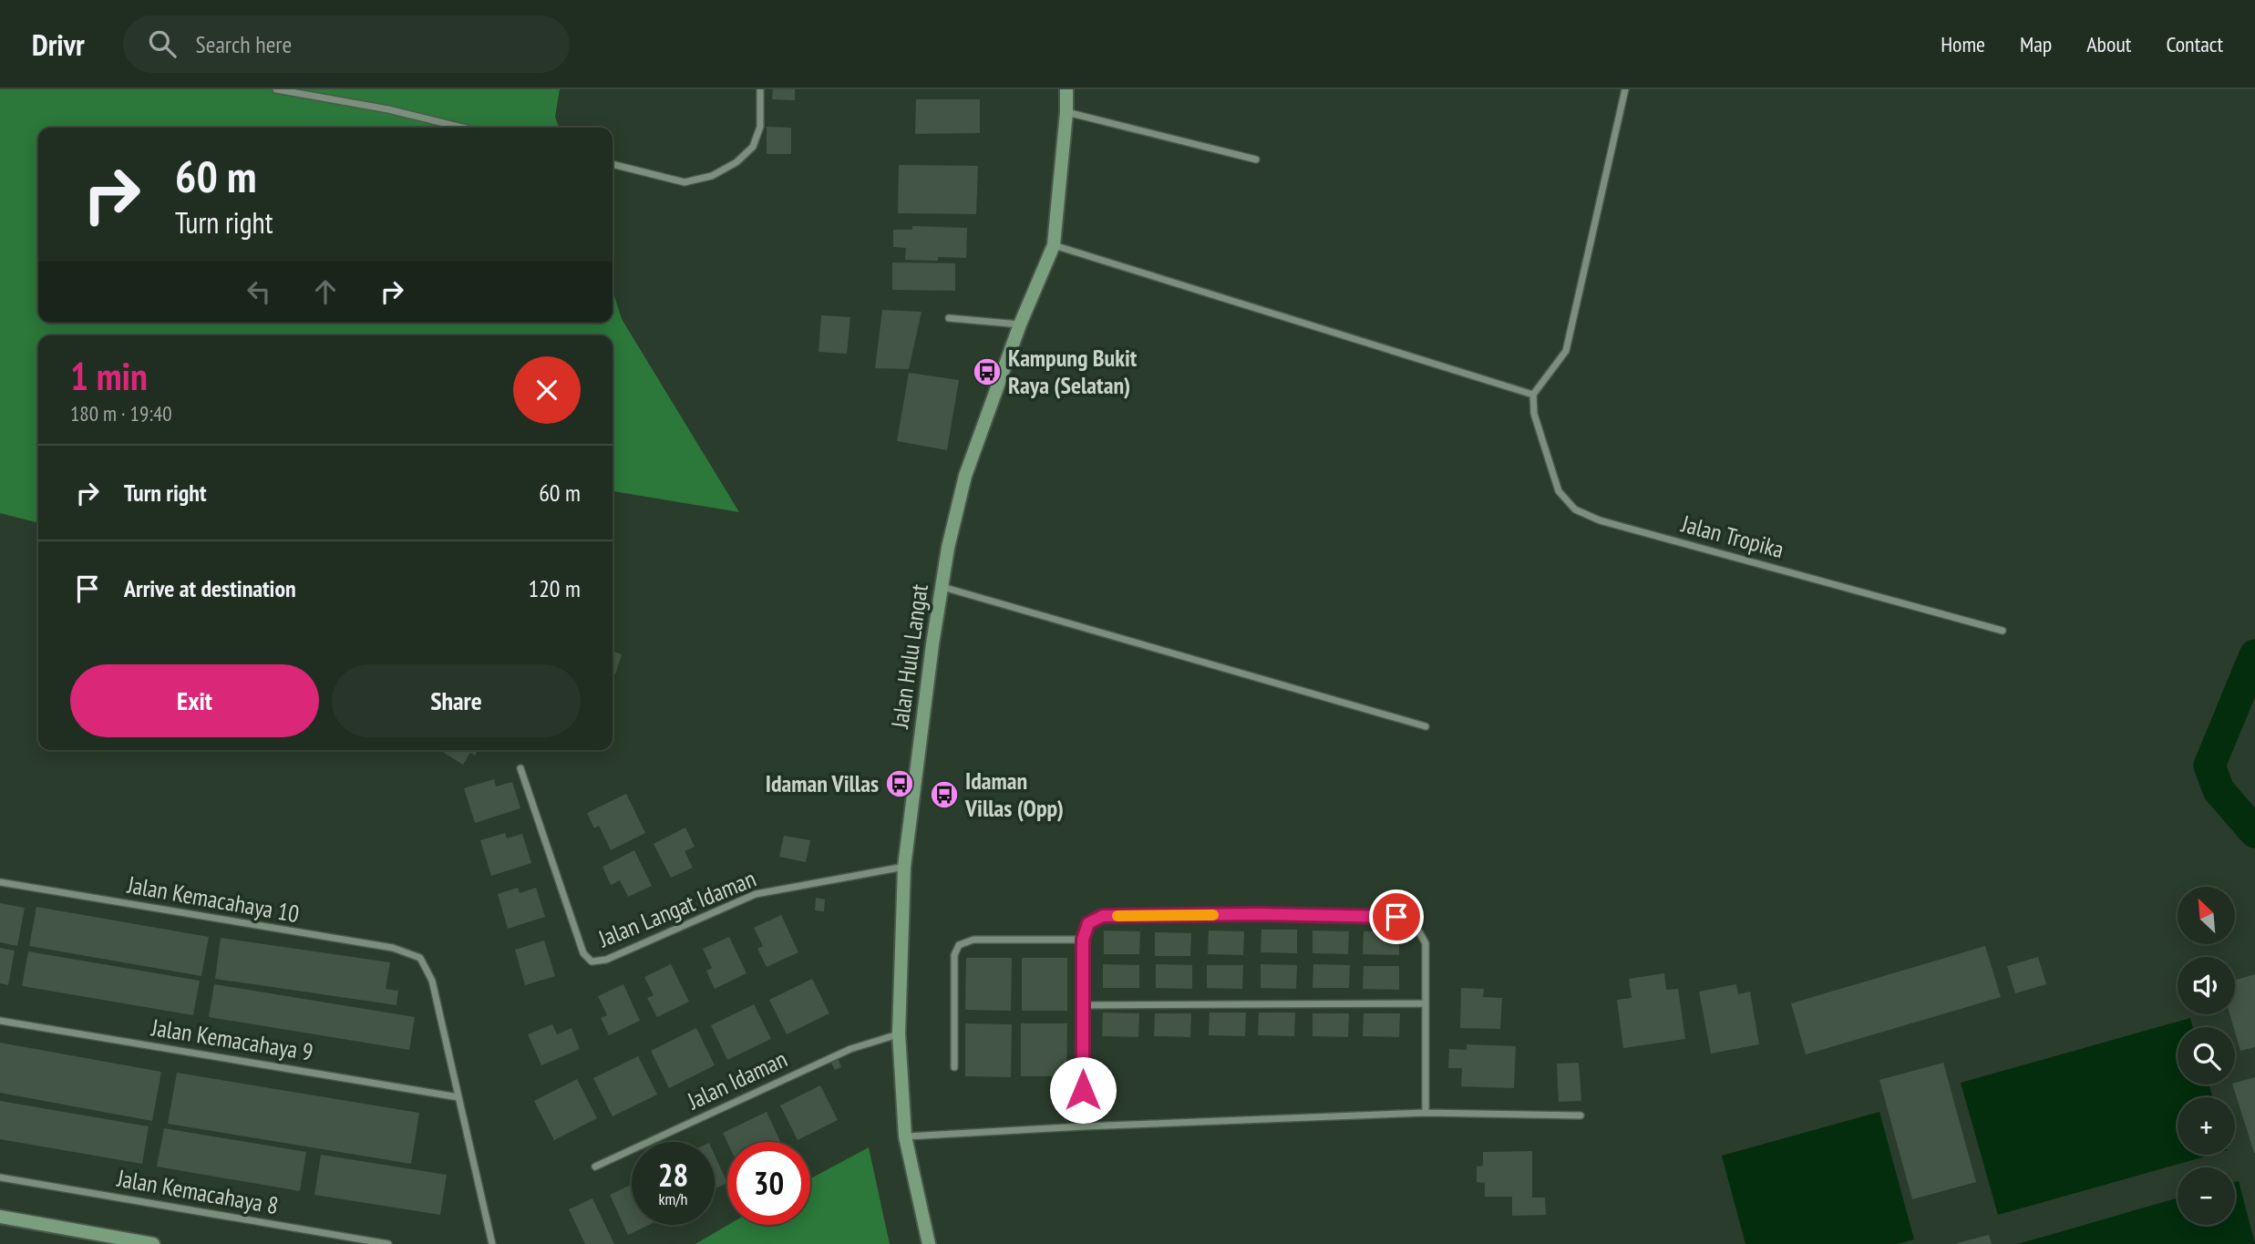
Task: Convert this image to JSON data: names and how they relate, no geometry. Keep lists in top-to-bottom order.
{
  "streets": {
    "main road": ["Jalan Hulu Langat"],
    "street": [
      "Jalan Tropika",
      "Jalan Kemacahaya 10",
      "Jalan Langat Idaman",
      "Jalan Kemacahaya 9",
      "Jalan Idaman",
      "Jalan Kemacahaya 8"
    ]
  },
  "crossings": [
    ["Jalan Hulu Langat", "Jalan Langat Idaman"],
    ["Jalan Hulu Langat", "Jalan Idaman"],
    ["Jalan Kemacahaya 10", "Jalan Kemacahaya 9"]
  ],
  "places": {
    "bus stop": ["Kampung Bukit Raya (Selatan)", "Idaman Villas", "Idaman Villas (Opp)"]
  },
  "north": "top left",
  "page": {
    "header": "Drivr",
    "search": "Search here",
    "nav": [
      "Home",
      "Map",
      "About",
      "Contact"
    ],
    "turn": ["60 m", "Turn right"],
    "heading": ["1 min", "180 m · 19:40"],
    "list": [
      {
        "name": "Turn right",
        "value": "60 m"
      },
      {
        "name": "Arrive at destination",
        "value": "120 m"
      }
    ],
    "buttons": ["Exit", "Share"],
    "map_buttons": ["+", "−"],
    "speed": "28 km/h",
    "limit": "30"
  }
}
